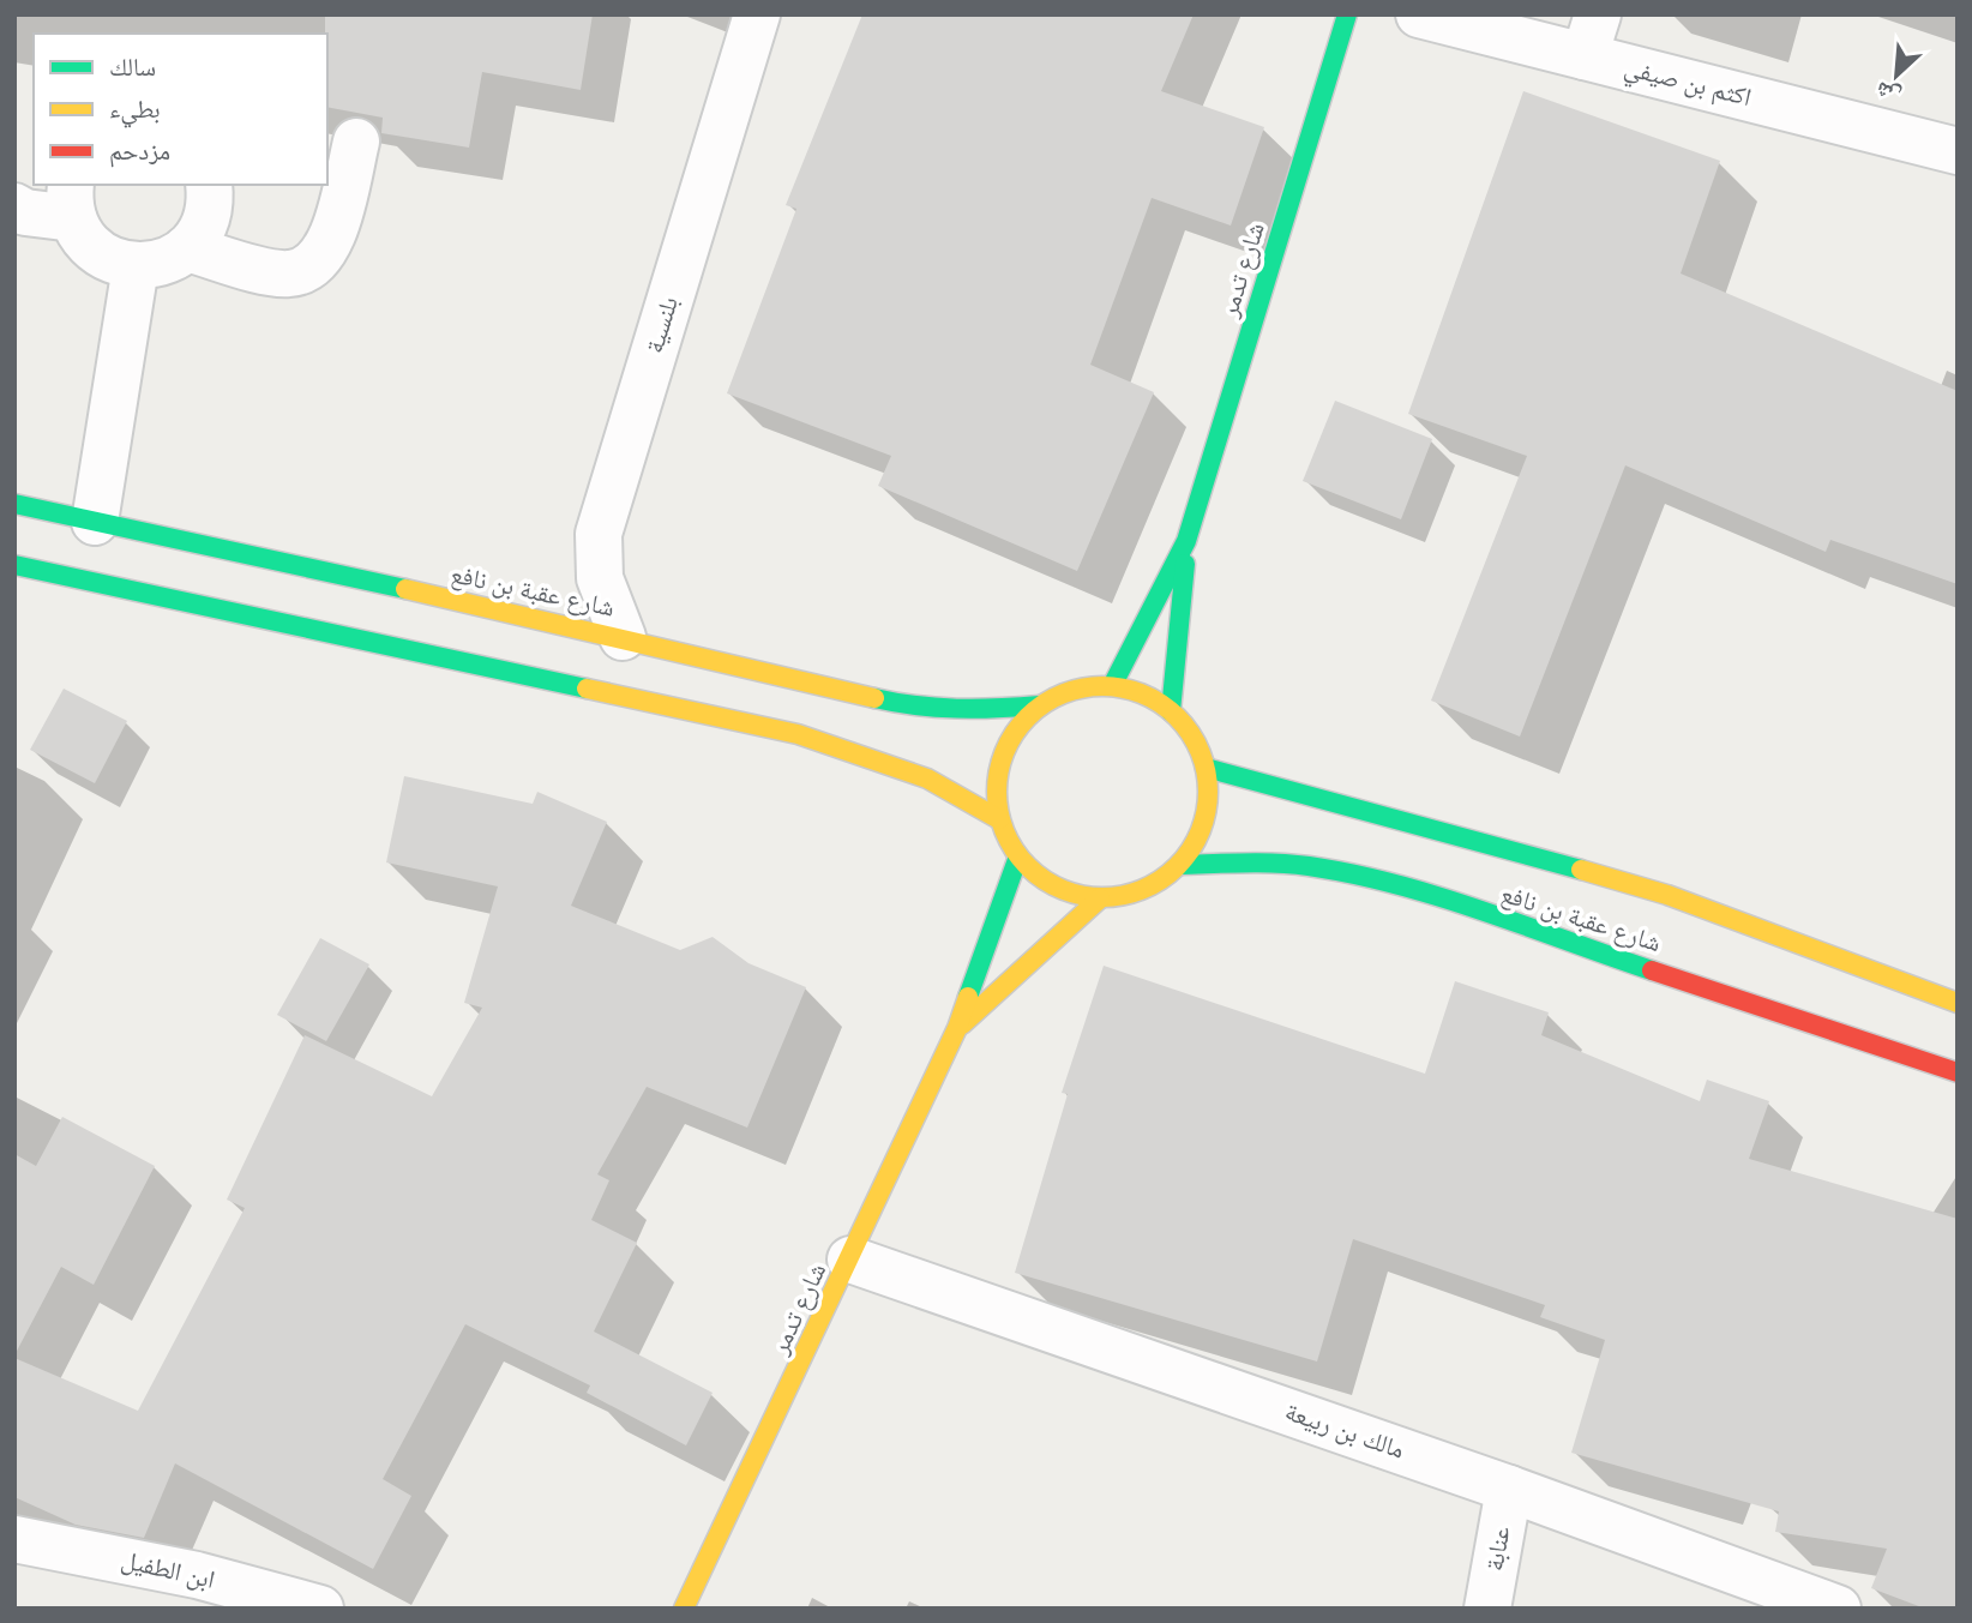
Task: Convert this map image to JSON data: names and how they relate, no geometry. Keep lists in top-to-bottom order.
{
  "streets": {
    "street": [
      "اكثم بن صيفي",
      "شارع تدمر",
      "بلنسية",
      "شارع عقبة بن نافع",
      "مالك بن ربيعة",
      "عنابة",
      "ابن الطفيل"
    ]
  },
  "crossings": [
    ["شارع تدمر", "شارع عقبة بن نافع"],
    ["شارع تدمر", "مالك بن ربيعة"],
    ["بلنسية", "شارع عقبة بن نافع"],
    ["مالك بن ربيعة", "عنابة"]
  ],
  "legend": ["سالك", "بطيء", "مزدحم"],
  "north": "bottom left"
}
